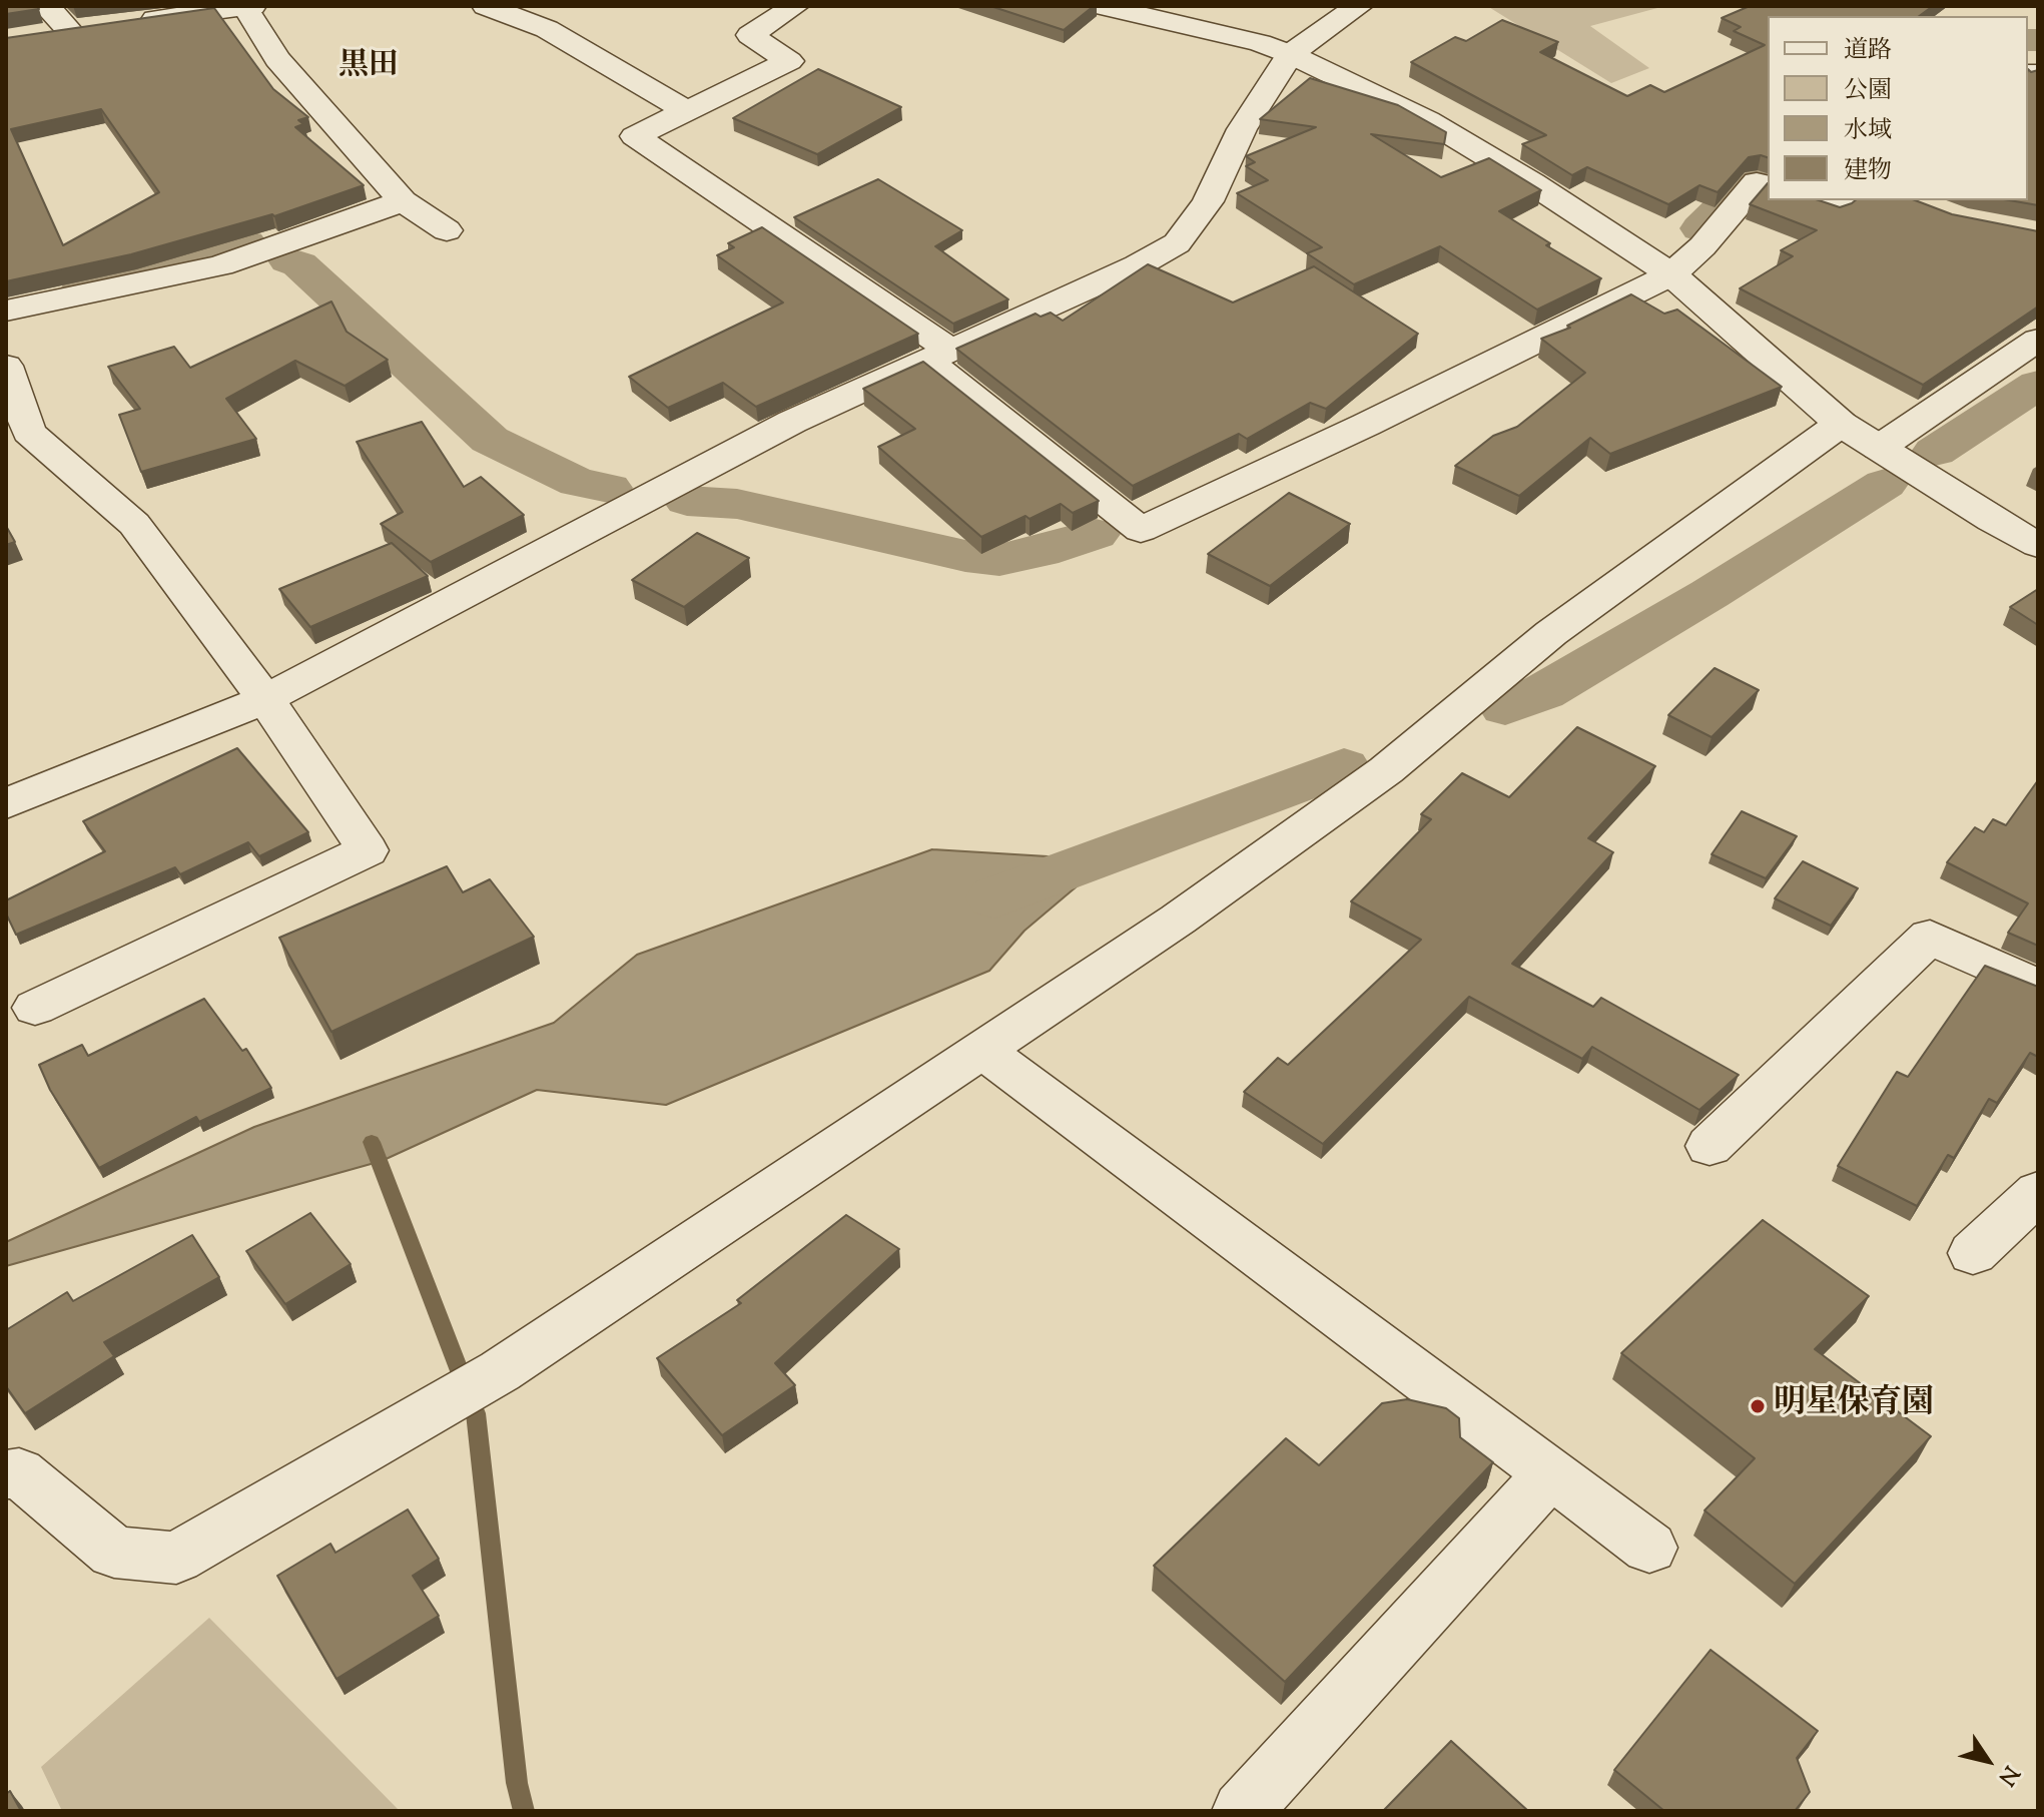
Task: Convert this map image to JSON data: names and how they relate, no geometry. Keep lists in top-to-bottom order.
{
  "districts": ["黒田"],
  "places": ["明星保育園"],
  "legend": [
    "道路",
    "公園",
    "水域",
    "建物"
  ],
  "north": "bottom right"
}
